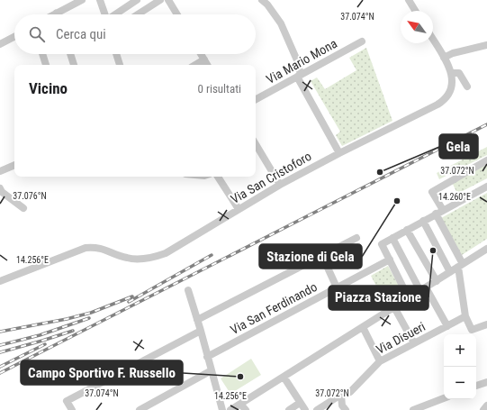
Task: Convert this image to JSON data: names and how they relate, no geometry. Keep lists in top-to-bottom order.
{
  "streets": {
    "street": [
      "Via Mario Mona",
      "Via San Cristoforo",
      "Via San Ferdinando",
      "Via Disueri"
    ]
  },
  "places": [
    "Gela",
    "Stazione di Gela",
    "Piazza Stazione",
    "Campo Sportivo F. Russello"
  ],
  "north": "top left",
  "page": {
    "search": "Cerca qui",
    "heading": ["Vicino", "0 risultati"],
    "map_buttons": ["+", "−"]
  },
  "coordinates": [
    "37.074°N",
    "37.072°N",
    "37.076°N",
    "14.260°E",
    "14.256°E"
  ]
}
